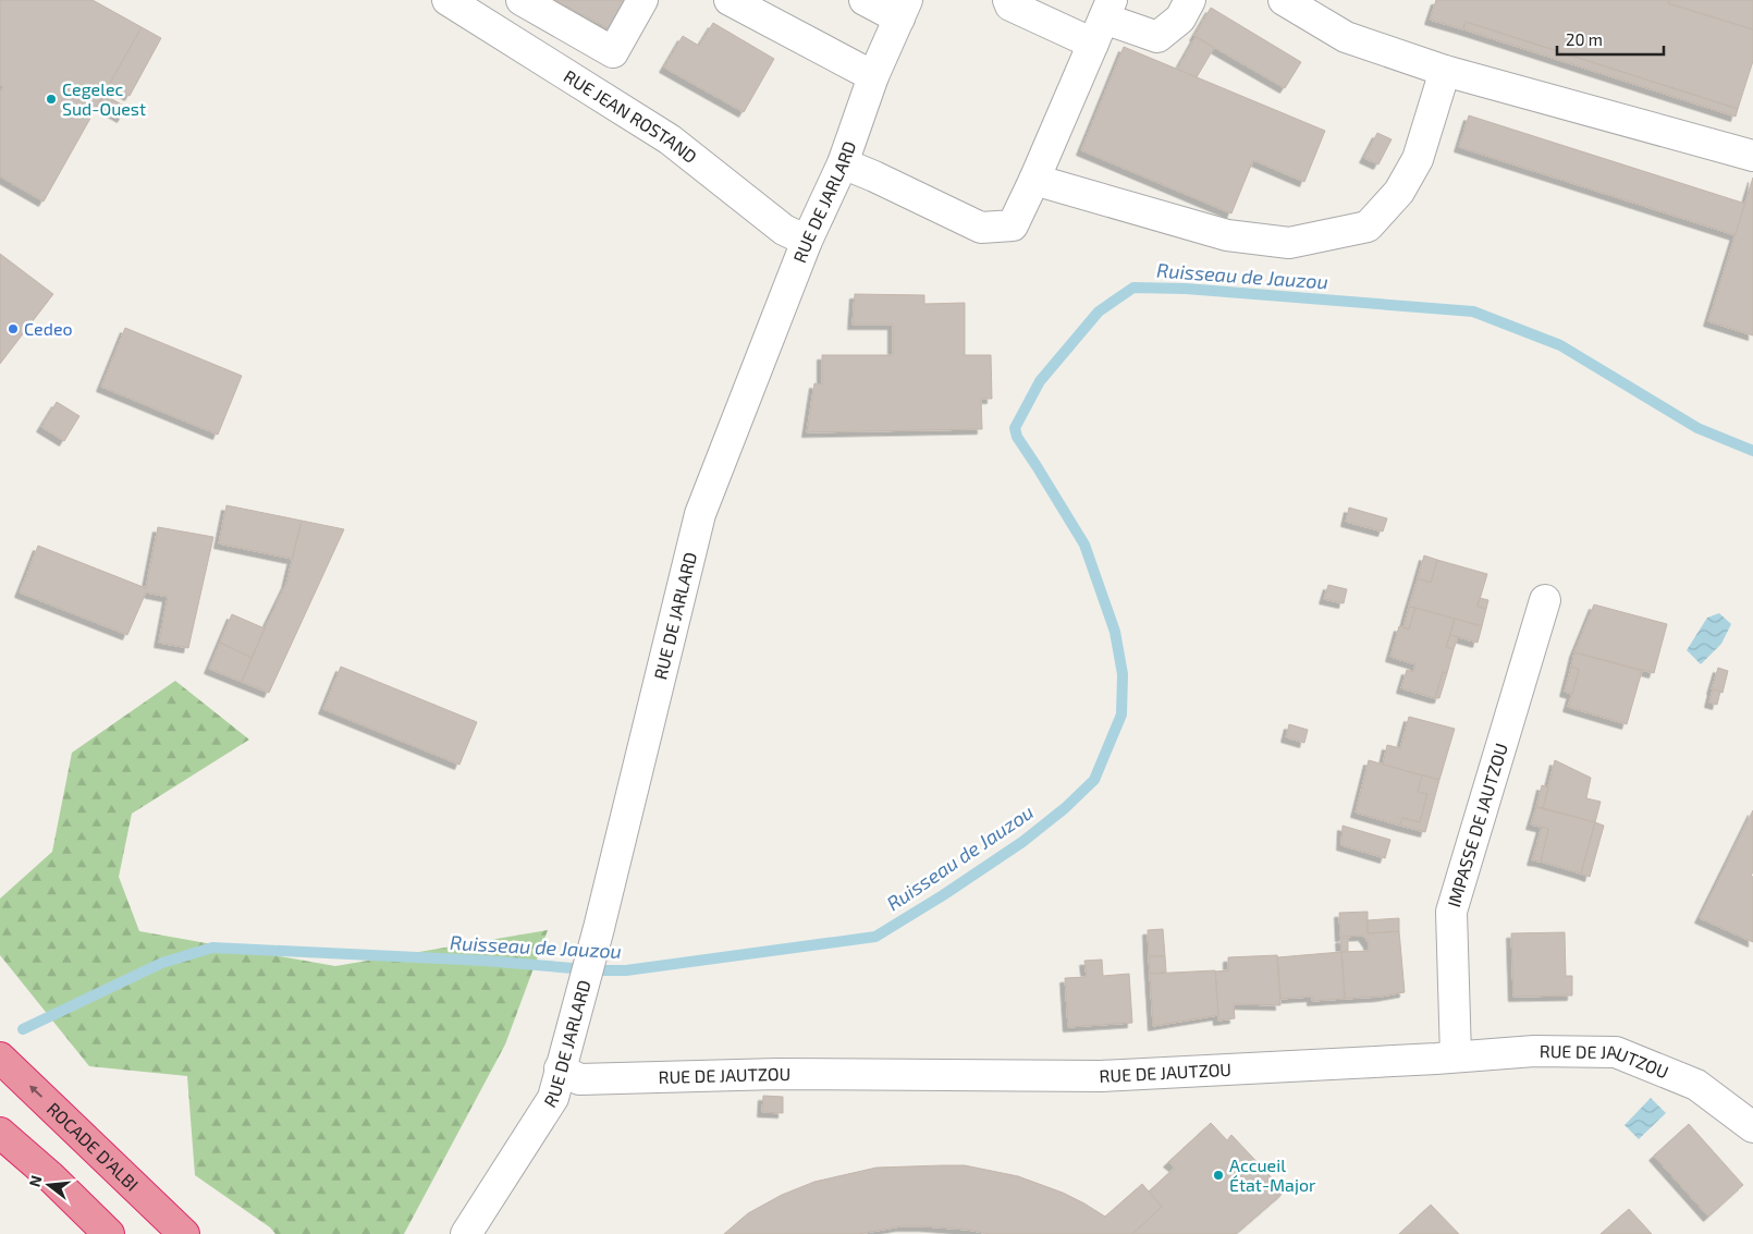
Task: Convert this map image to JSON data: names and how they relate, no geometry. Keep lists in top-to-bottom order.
{
  "streets": {
    "highway": ["ROCADE D'ALBI"],
    "street": [
      "RUE JEAN ROSTAND",
      "RUE DE JARLARD",
      "IMPASSE DE JAUTZOU",
      "RUE DE JAUTZOU"
    ]
  },
  "crossings": [
    ["RUE JEAN ROSTAND", "RUE DE JARLARD"],
    ["RUE DE JARLARD", "RUE DE JAUTZOU"],
    ["IMPASSE DE JAUTZOU", "RUE DE JAUTZOU"]
  ],
  "water": ["Ruisseau de Jauzou"],
  "places": ["Cegelec Sud-Ouest", "Cedeo", "Accueil État-Major"],
  "scale_bar": "20 m",
  "north": "left"
}
